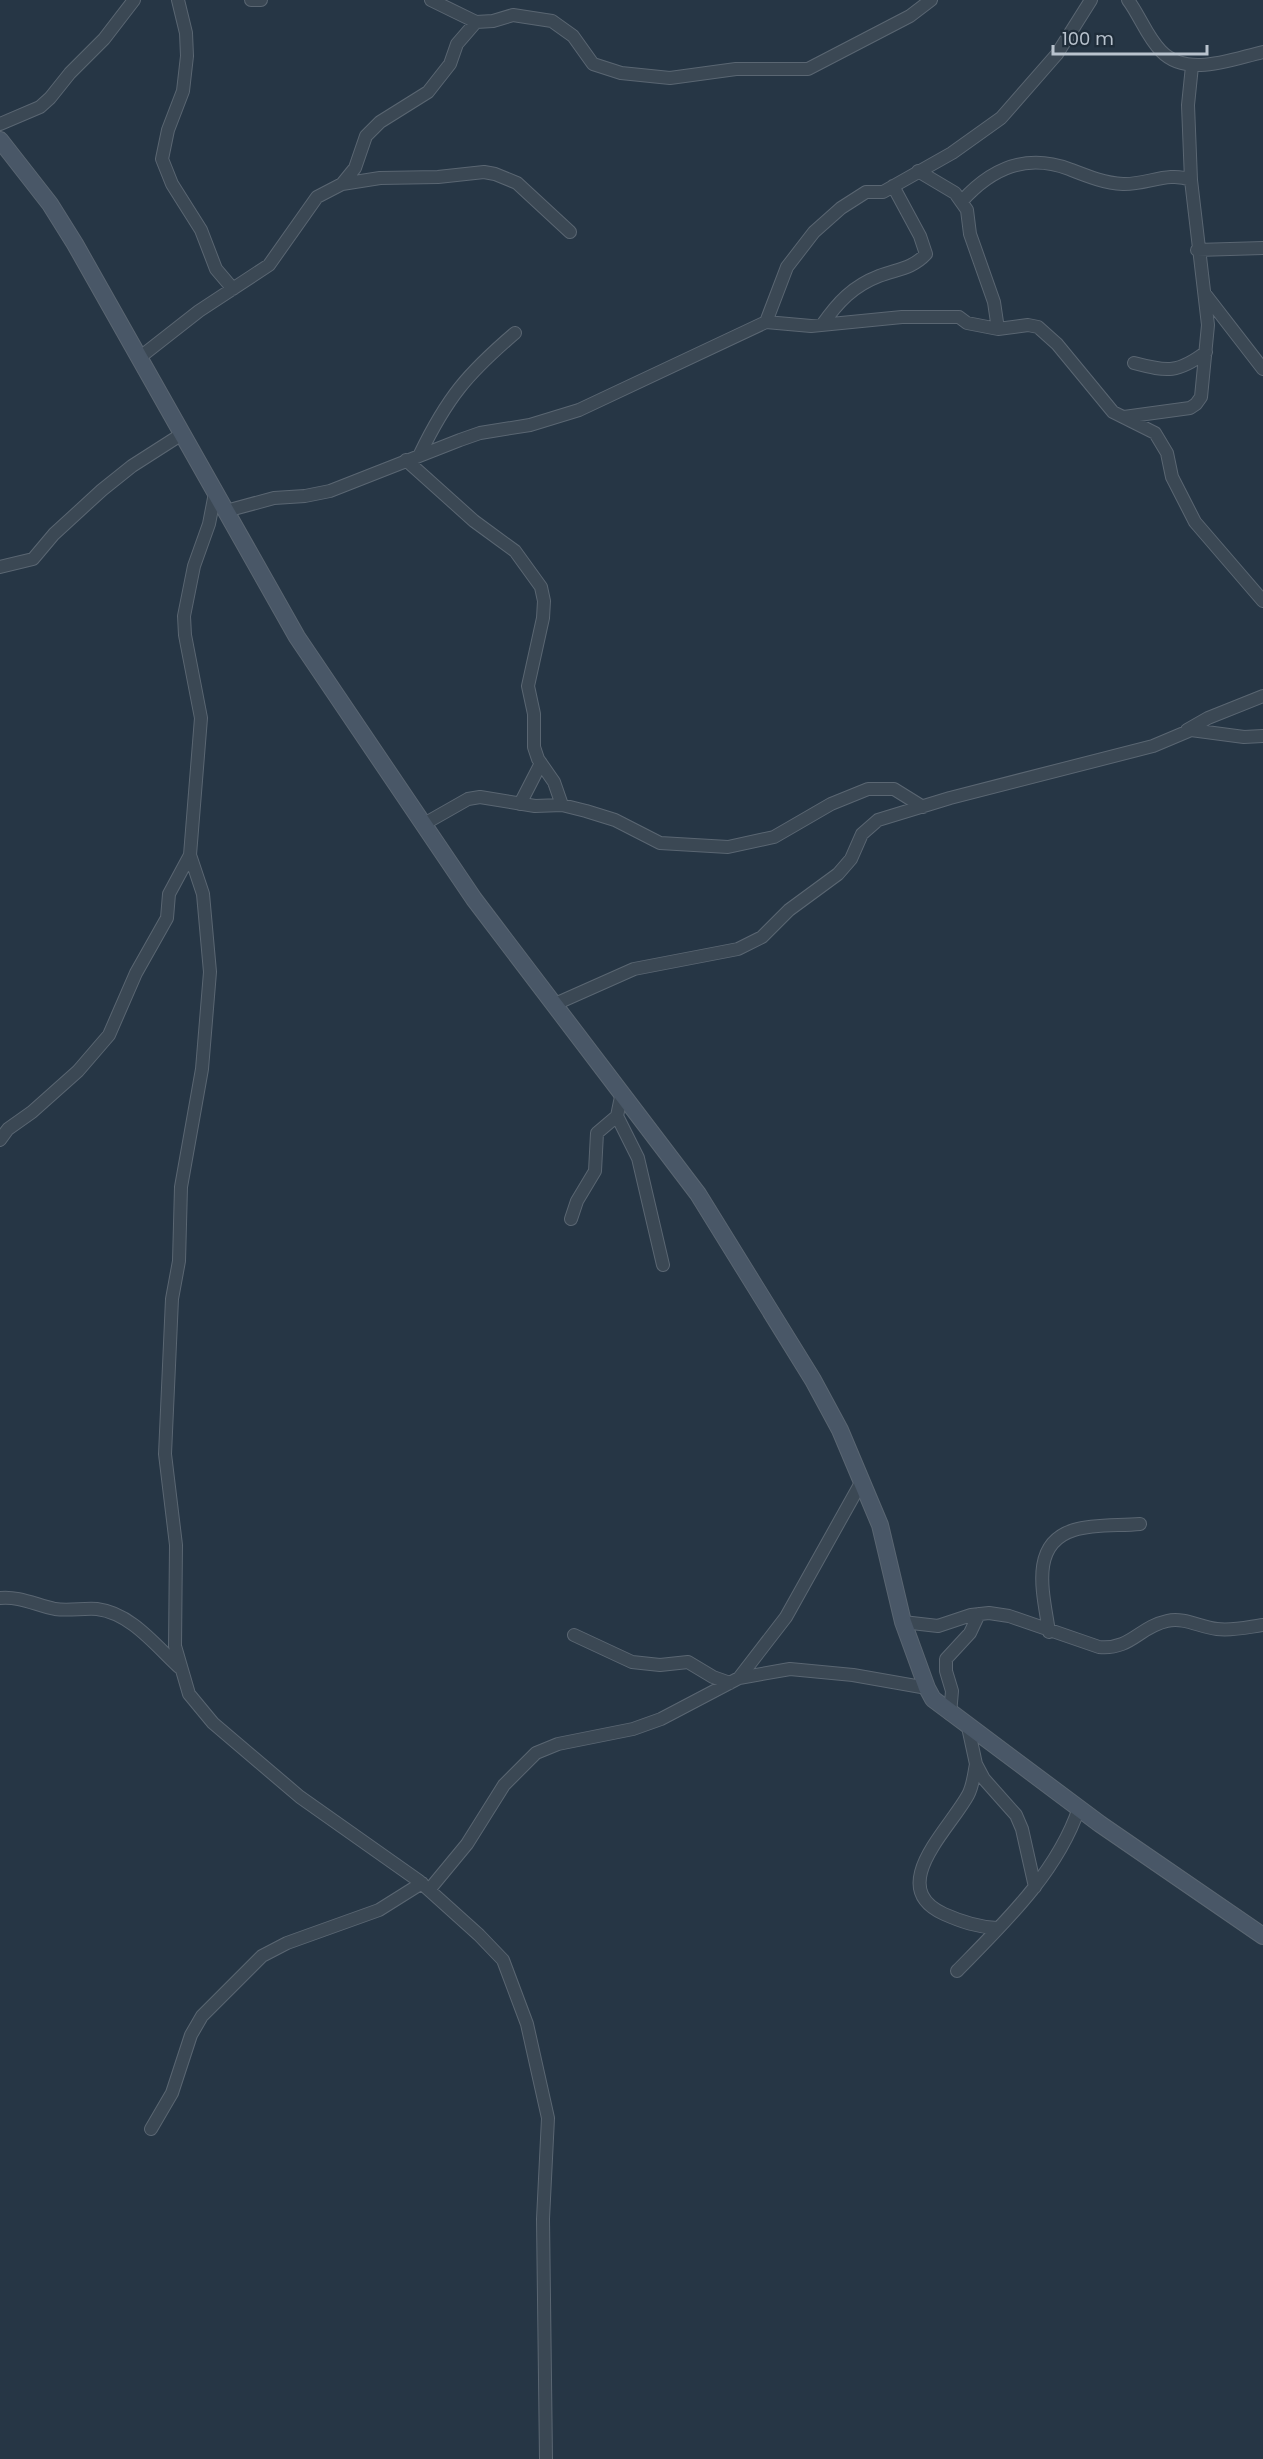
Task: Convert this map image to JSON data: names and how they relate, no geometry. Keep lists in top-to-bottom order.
{
  "scale_bar": "100 m"
}
